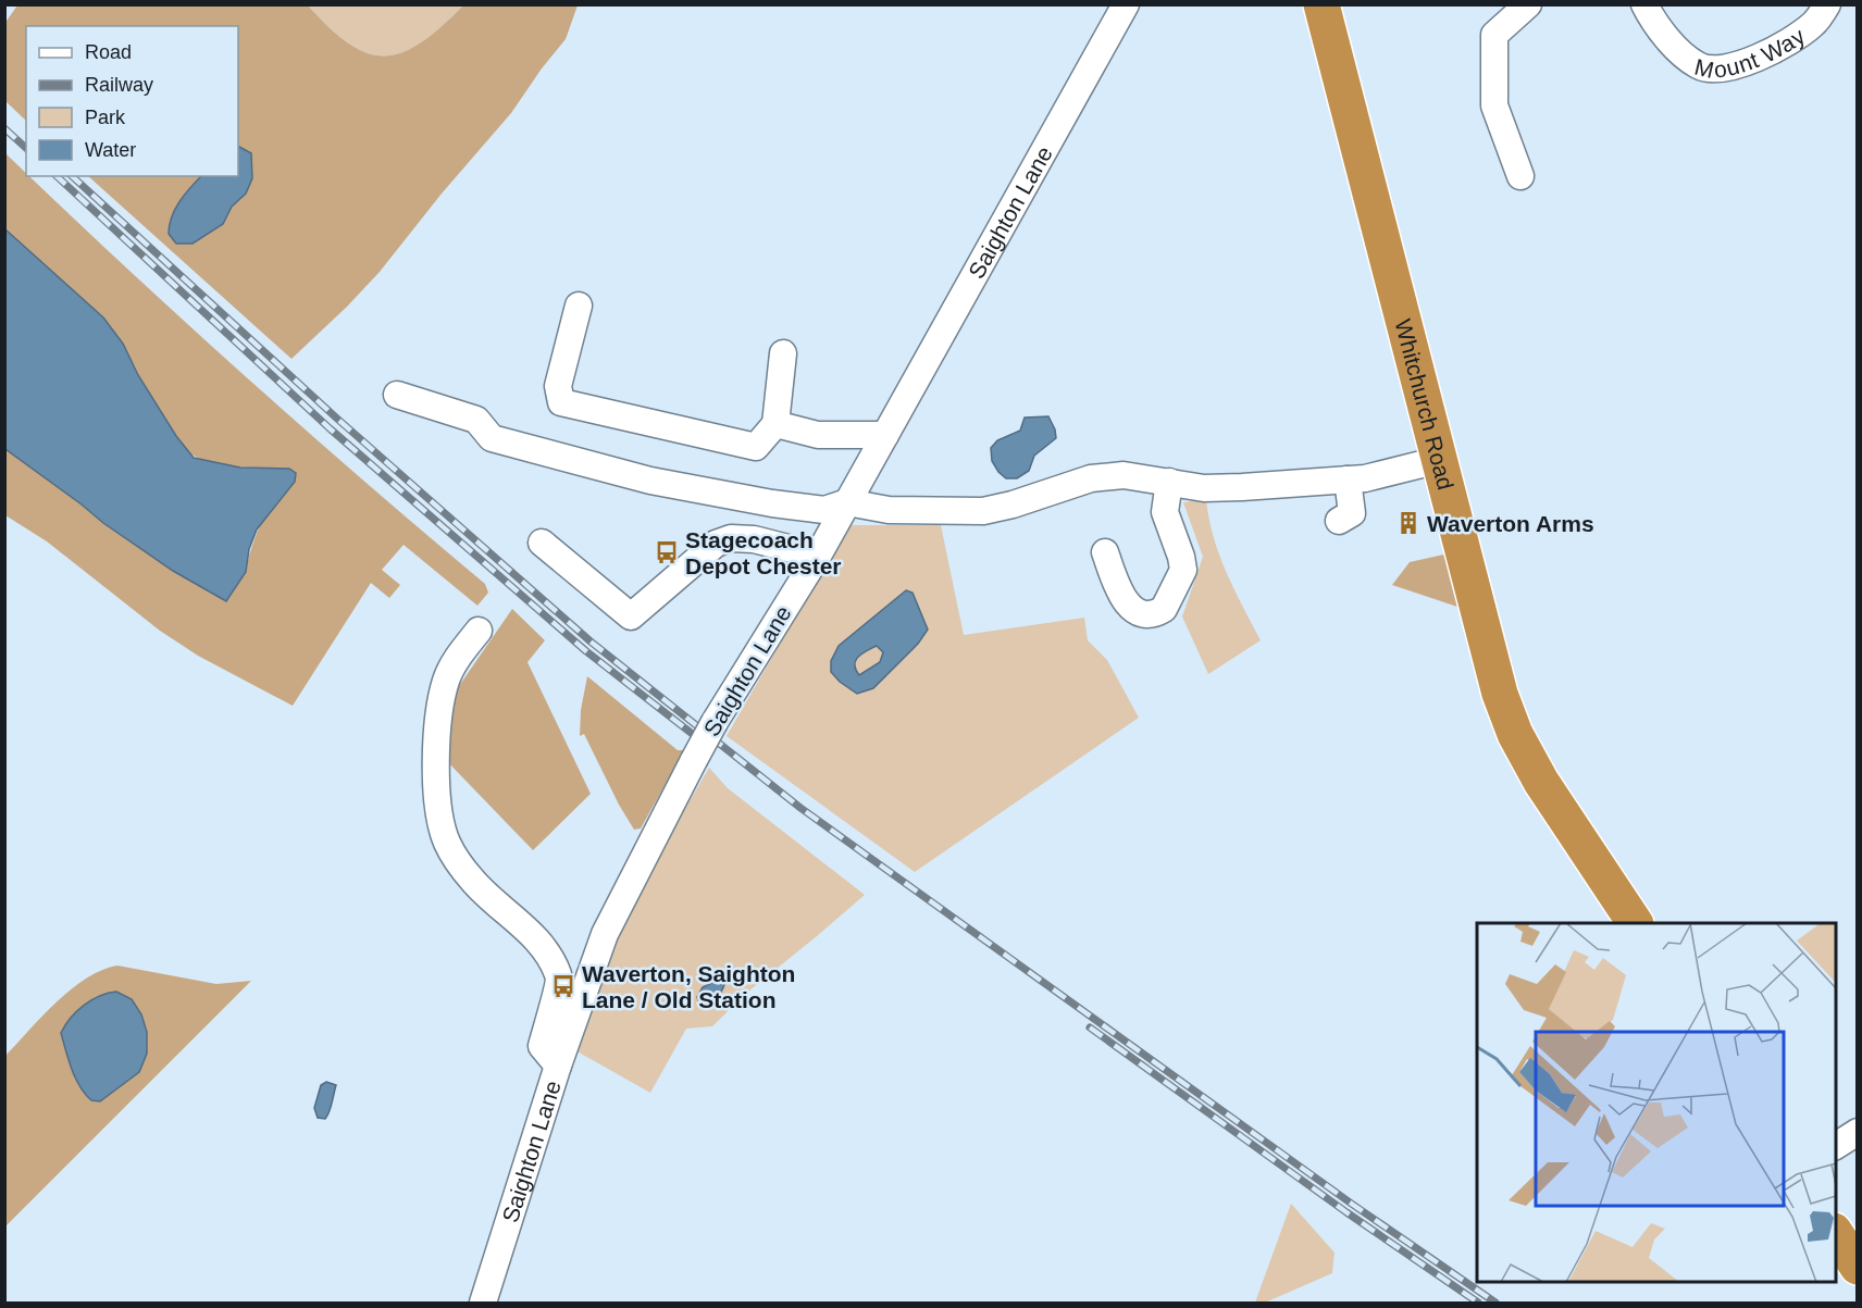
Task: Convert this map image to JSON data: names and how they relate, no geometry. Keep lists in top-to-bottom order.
{
  "streets": {
    "highway": ["Whitchurch Road"],
    "street": ["Mount Way", "Saighton Lane"]
  },
  "places": {
    "building": ["Waverton Arms"],
    "bus stop": ["Stagecoach Depot Chester", "Waverton, Saighton Lane / Old Station"]
  },
  "legend": [
    "Road",
    "Railway",
    "Park",
    "Water"
  ]
}
